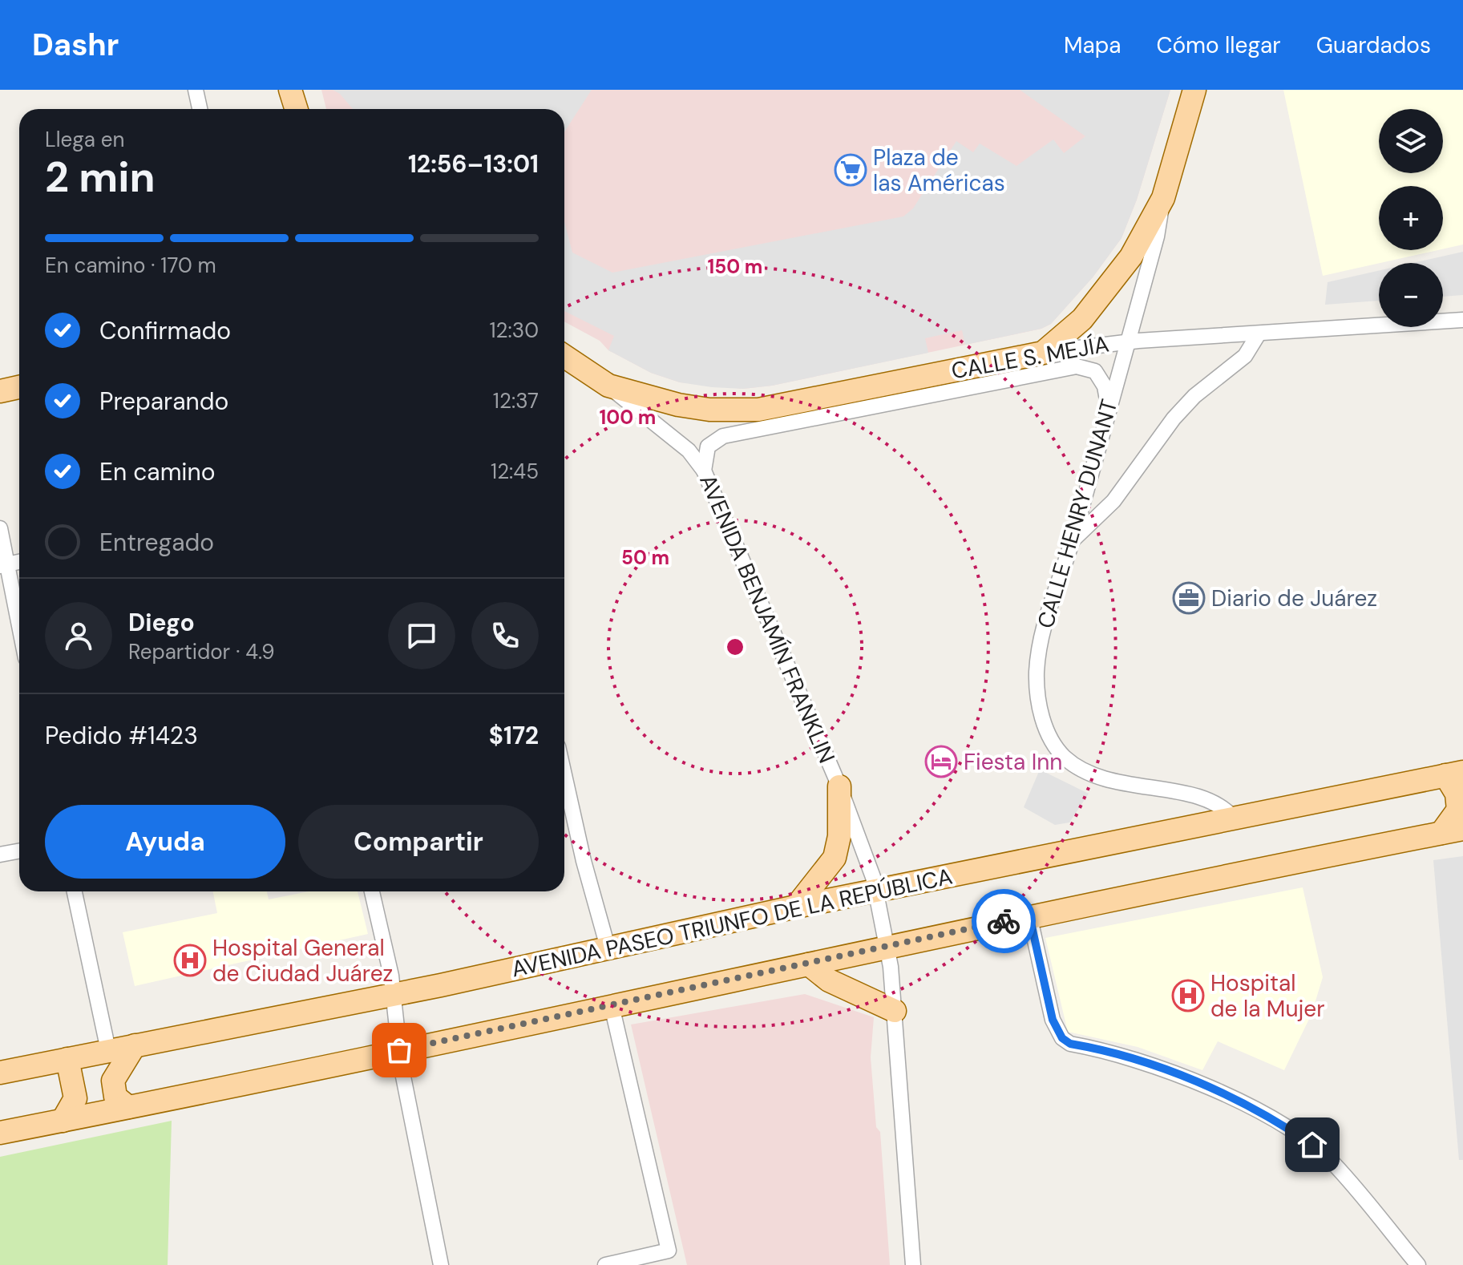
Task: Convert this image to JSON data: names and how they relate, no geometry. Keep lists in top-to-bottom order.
{
  "streets": {
    "main road": [
      "CALLE S. MEJÍA",
      "CALLE HENRY DUNANT",
      "AVENIDA BENJAMÍN FRANKLIN",
      "AVENIDA PASEO TRIUNFO DE LA REPÚBLICA"
    ]
  },
  "crossings": [
    ["CALLE S. MEJÍA", "CALLE HENRY DUNANT"],
    ["CALLE S. MEJÍA", "AVENIDA BENJAMÍN FRANKLIN"],
    ["CALLE HENRY DUNANT", "AVENIDA PASEO TRIUNFO DE LA REPÚBLICA"],
    ["AVENIDA BENJAMÍN FRANKLIN", "AVENIDA PASEO TRIUNFO DE LA REPÚBLICA"]
  ],
  "places": {
    "supermarket": ["Plaza de las Américas"],
    "office": ["Diario de Juárez"],
    "hotel": ["Fiesta Inn"],
    "hospital": ["Hospital General de Ciudad Juárez", "Hospital de la Mujer"]
  },
  "page": {
    "header": "Dashr",
    "nav": ["Mapa", "Cómo llegar", "Guardados"],
    "map_buttons": ["+", "−"],
    "heading": ["2 min", "Llega en", "12:56–13:01"],
    "panel": [
      "Diego",
      "Repartidor · 4.9",
      "Pedido #1423",
      "$172"
    ],
    "bar": "En camino · 170 m",
    "list": [
      ["Confirmado", "12:30"],
      ["Preparando", "12:37"],
      ["En camino", "12:45"],
      "Entregado"
    ],
    "buttons": ["Ayuda", "Compartir"]
  },
  "rings": ["150 m", "100 m", "50 m"]
}
